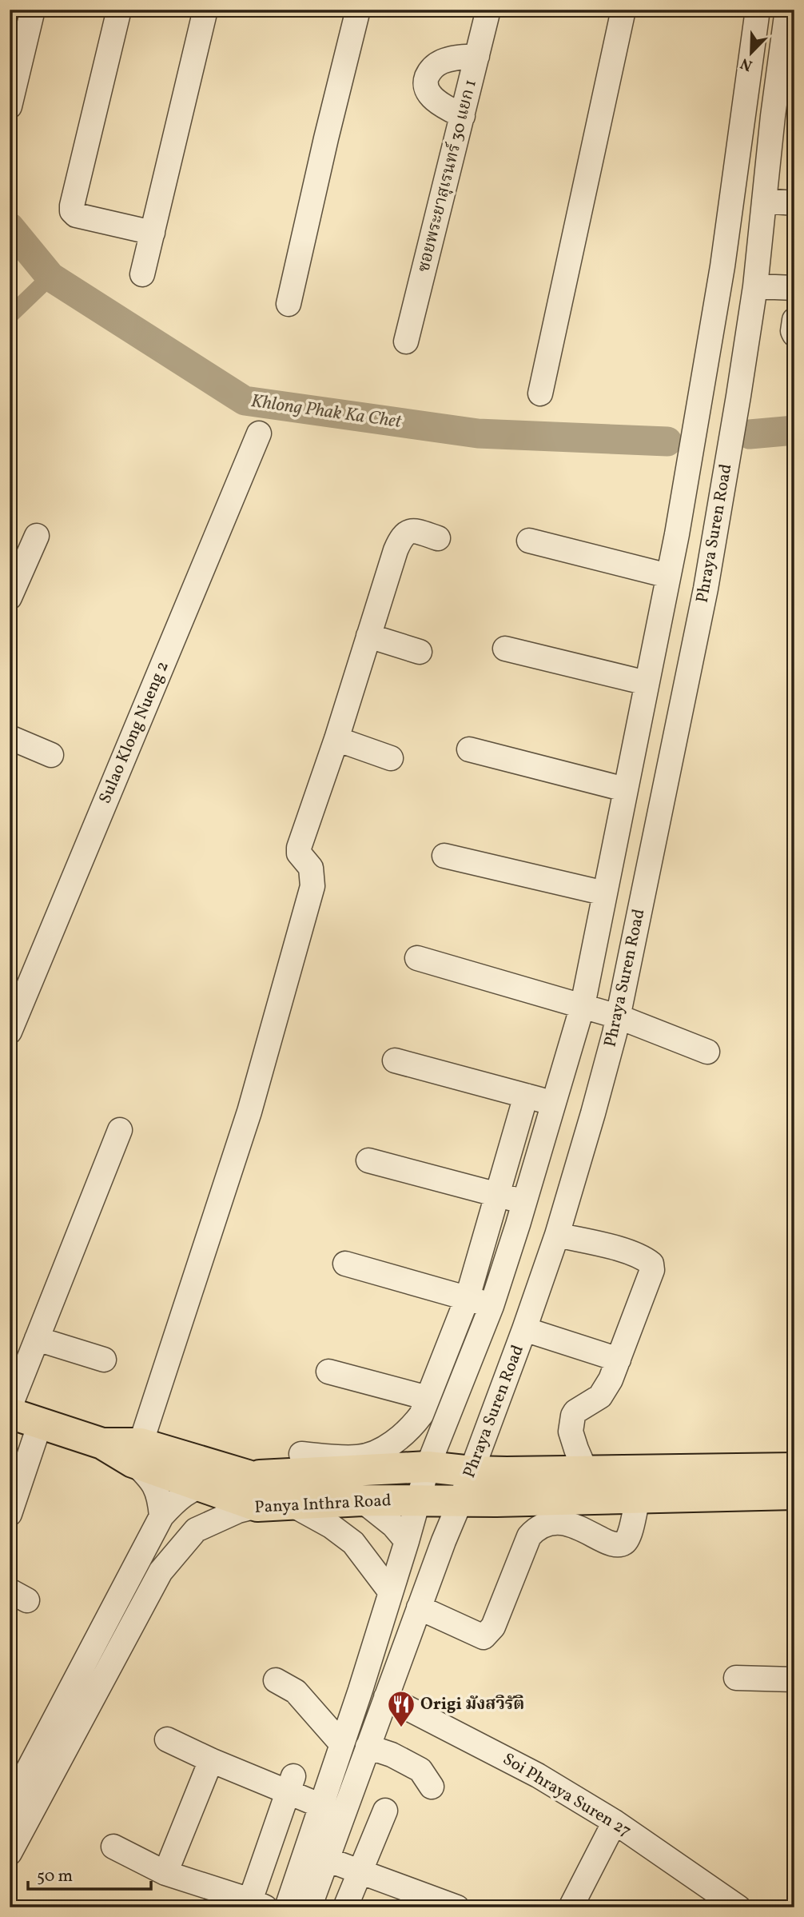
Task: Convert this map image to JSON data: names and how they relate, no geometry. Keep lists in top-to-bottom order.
{
  "streets": {
    "main road": ["Panya Inthra Road"],
    "street": [
      "ซอยพระยาสุเรนทร์ 30 แยก 1",
      "Phraya Suren Road",
      "Sulao Klong Nueng 2",
      "Soi Phraya Suren 27"
    ]
  },
  "crossings": [
    ["Phraya Suren Road", "Panya Inthra Road"],
    ["Phraya Suren Road", "Soi Phraya Suren 27"]
  ],
  "water": ["Khlong Phak Ka Chet"],
  "places": {
    "restaurant": ["Origi มังสวิรัติ"]
  },
  "scale_bar": "50 m",
  "north": "bottom left"
}
